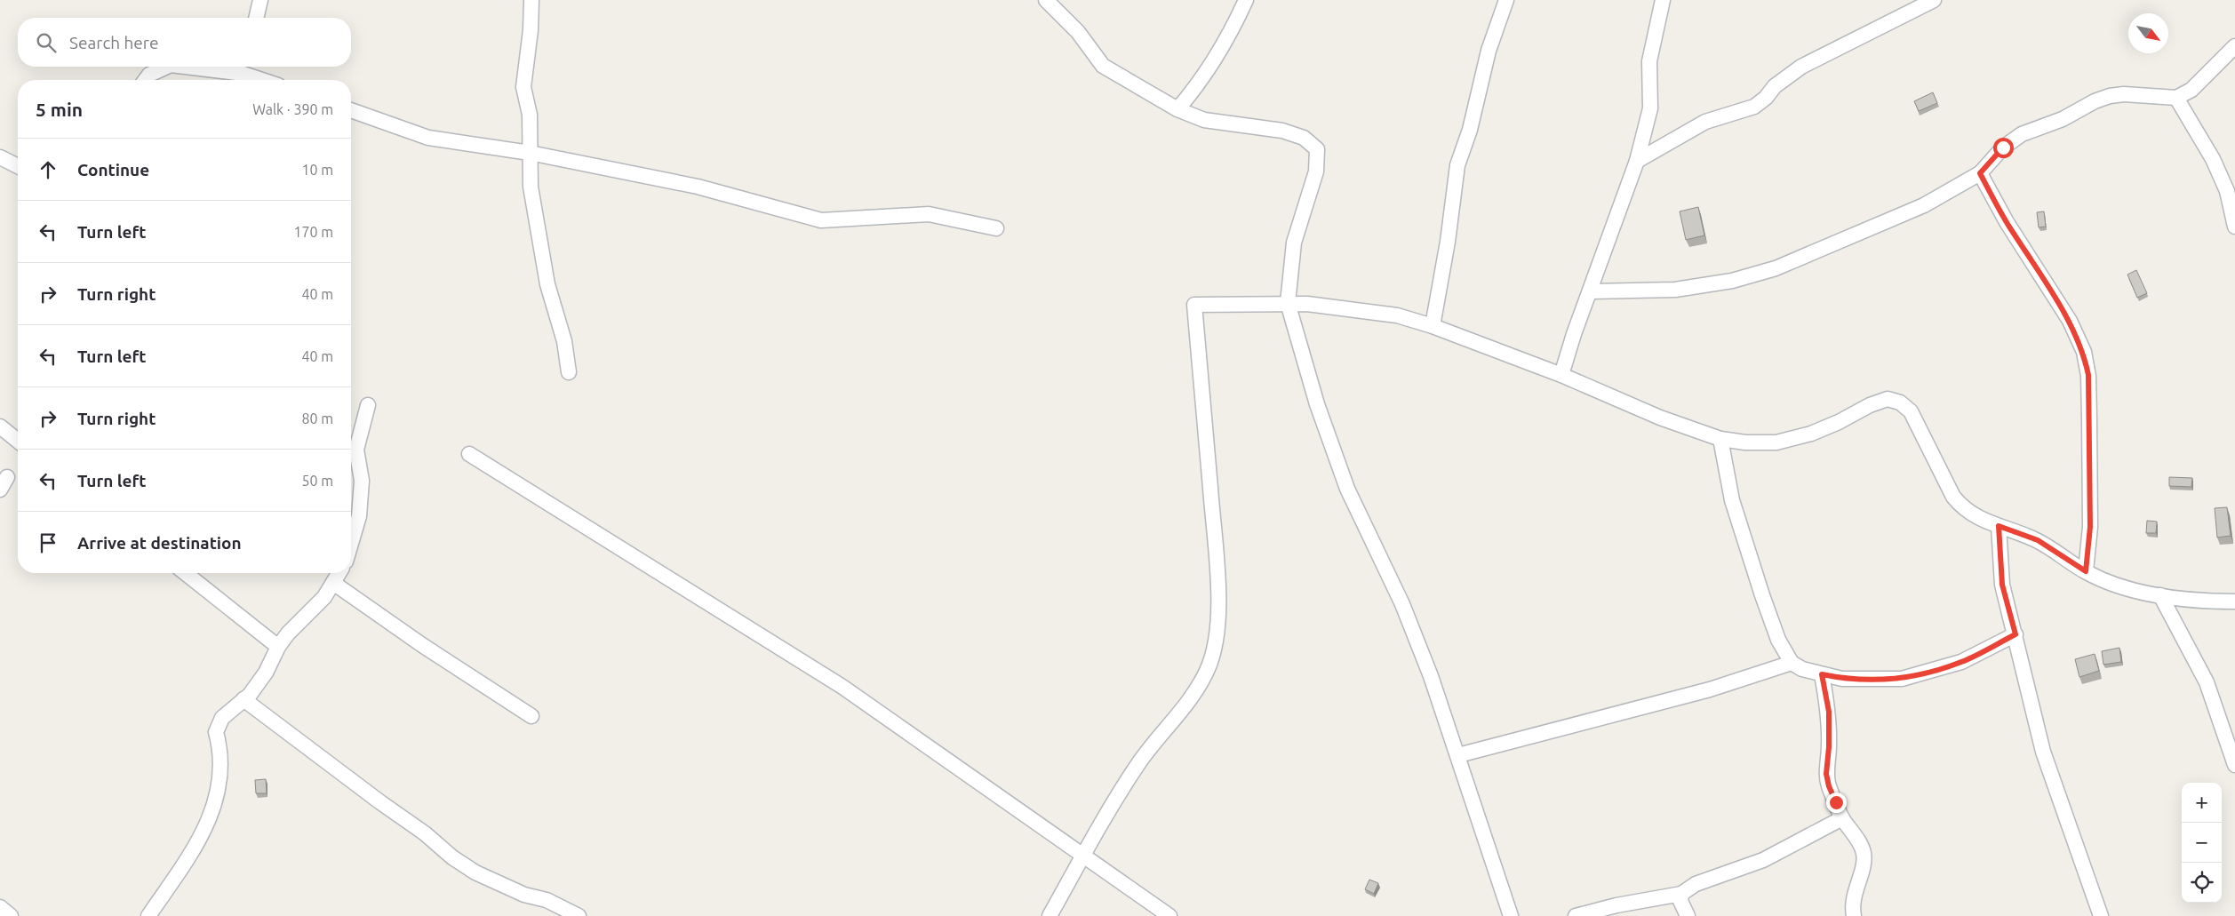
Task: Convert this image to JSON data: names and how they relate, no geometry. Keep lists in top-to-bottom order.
{
  "north": "bottom right",
  "page": {
    "search": "Search here",
    "heading": ["5 min", "Walk · 390 m"],
    "list": [
      ["Continue", "10 m"],
      ["Turn left", "170 m"],
      ["Turn right", "40 m"],
      ["Turn left", "40 m"],
      ["Turn right", "80 m"],
      ["Turn left", "50 m"],
      "Arrive at destination"
    ],
    "map_buttons": ["+", "−"]
  }
}
